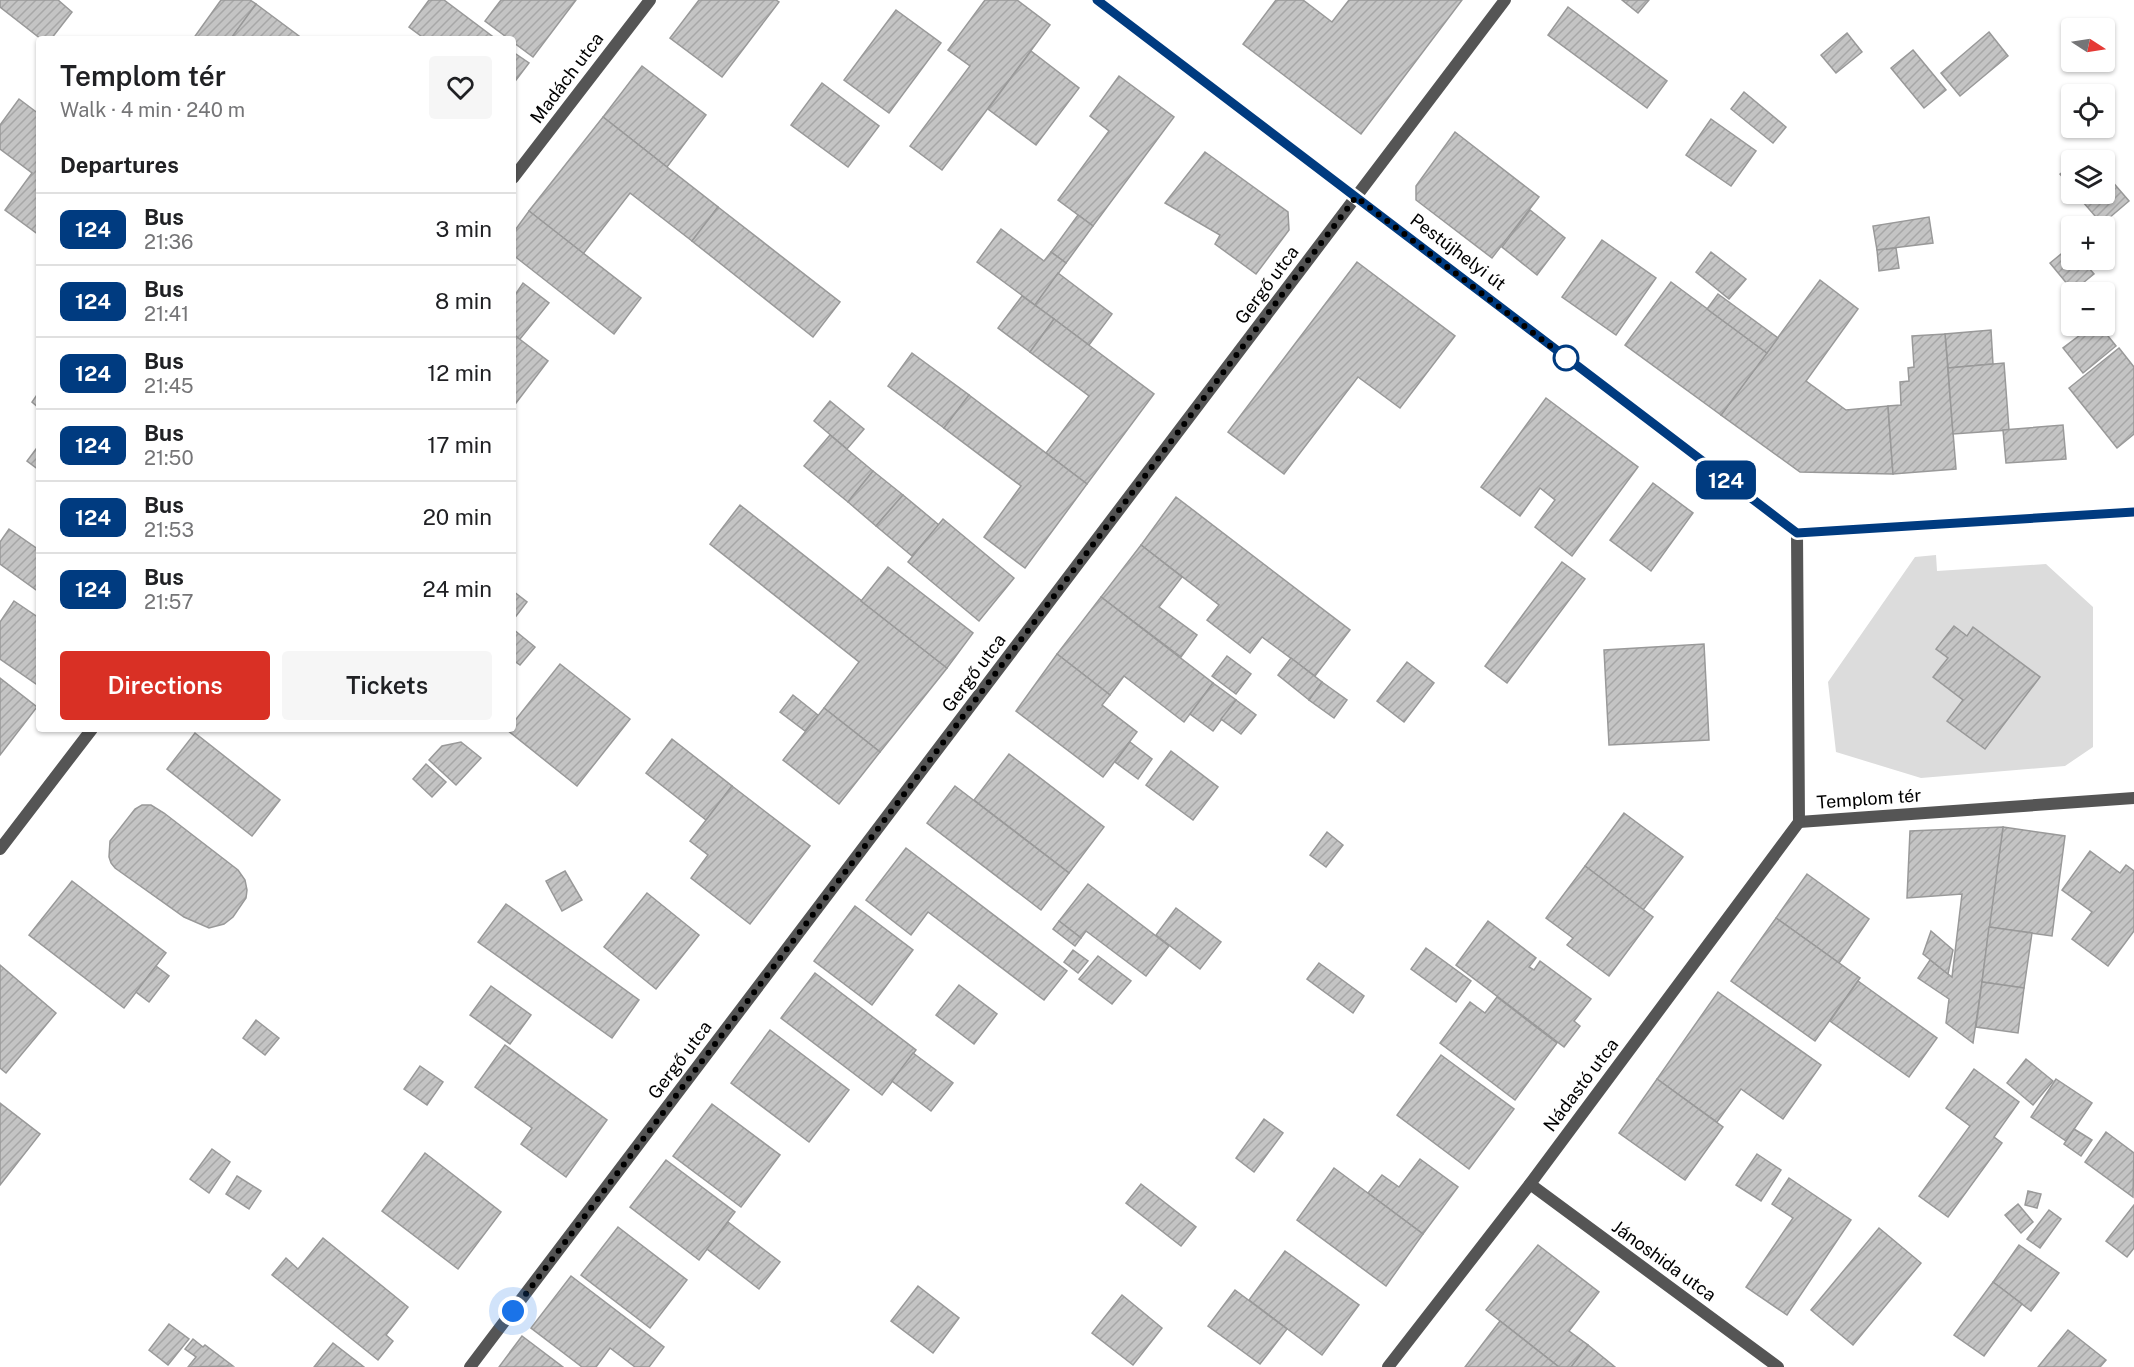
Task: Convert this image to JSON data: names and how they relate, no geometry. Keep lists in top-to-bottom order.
{
  "streets": {
    "street": [
      "Madách utca",
      "Pestújhelyi út",
      "Gergő utca",
      "Templom tér",
      "Nádastó utca",
      "Jánoshida utca"
    ]
  },
  "crossings": [
    ["Pestújhelyi út", "Gergő utca"],
    ["Pestújhelyi út", "Templom tér"],
    ["Templom tér", "Nádastó utca"],
    ["Nádastó utca", "Jánoshida utca"]
  ],
  "lines": ["bus line 124"],
  "north": "right",
  "page": {
    "on_map": "124",
    "map_buttons": ["+", "−"],
    "heading": [
      ["Templom tér", "Walk · 4 min · 240 m"],
      "Departures"
    ],
    "list": [
      {
        "mark": "124",
        "name": "Bus",
        "note": "21:36",
        "value": "3 min"
      },
      {
        "mark": "124",
        "name": "Bus",
        "note": "21:41",
        "value": "8 min"
      },
      {
        "mark": "124",
        "name": "Bus",
        "note": "21:45",
        "value": "12 min"
      },
      {
        "mark": "124",
        "name": "Bus",
        "note": "21:50",
        "value": "17 min"
      },
      {
        "mark": "124",
        "name": "Bus",
        "note": "21:53",
        "value": "20 min"
      },
      {
        "mark": "124",
        "name": "Bus",
        "note": "21:57",
        "value": "24 min"
      }
    ],
    "buttons": ["Directions", "Tickets"]
  }
}
